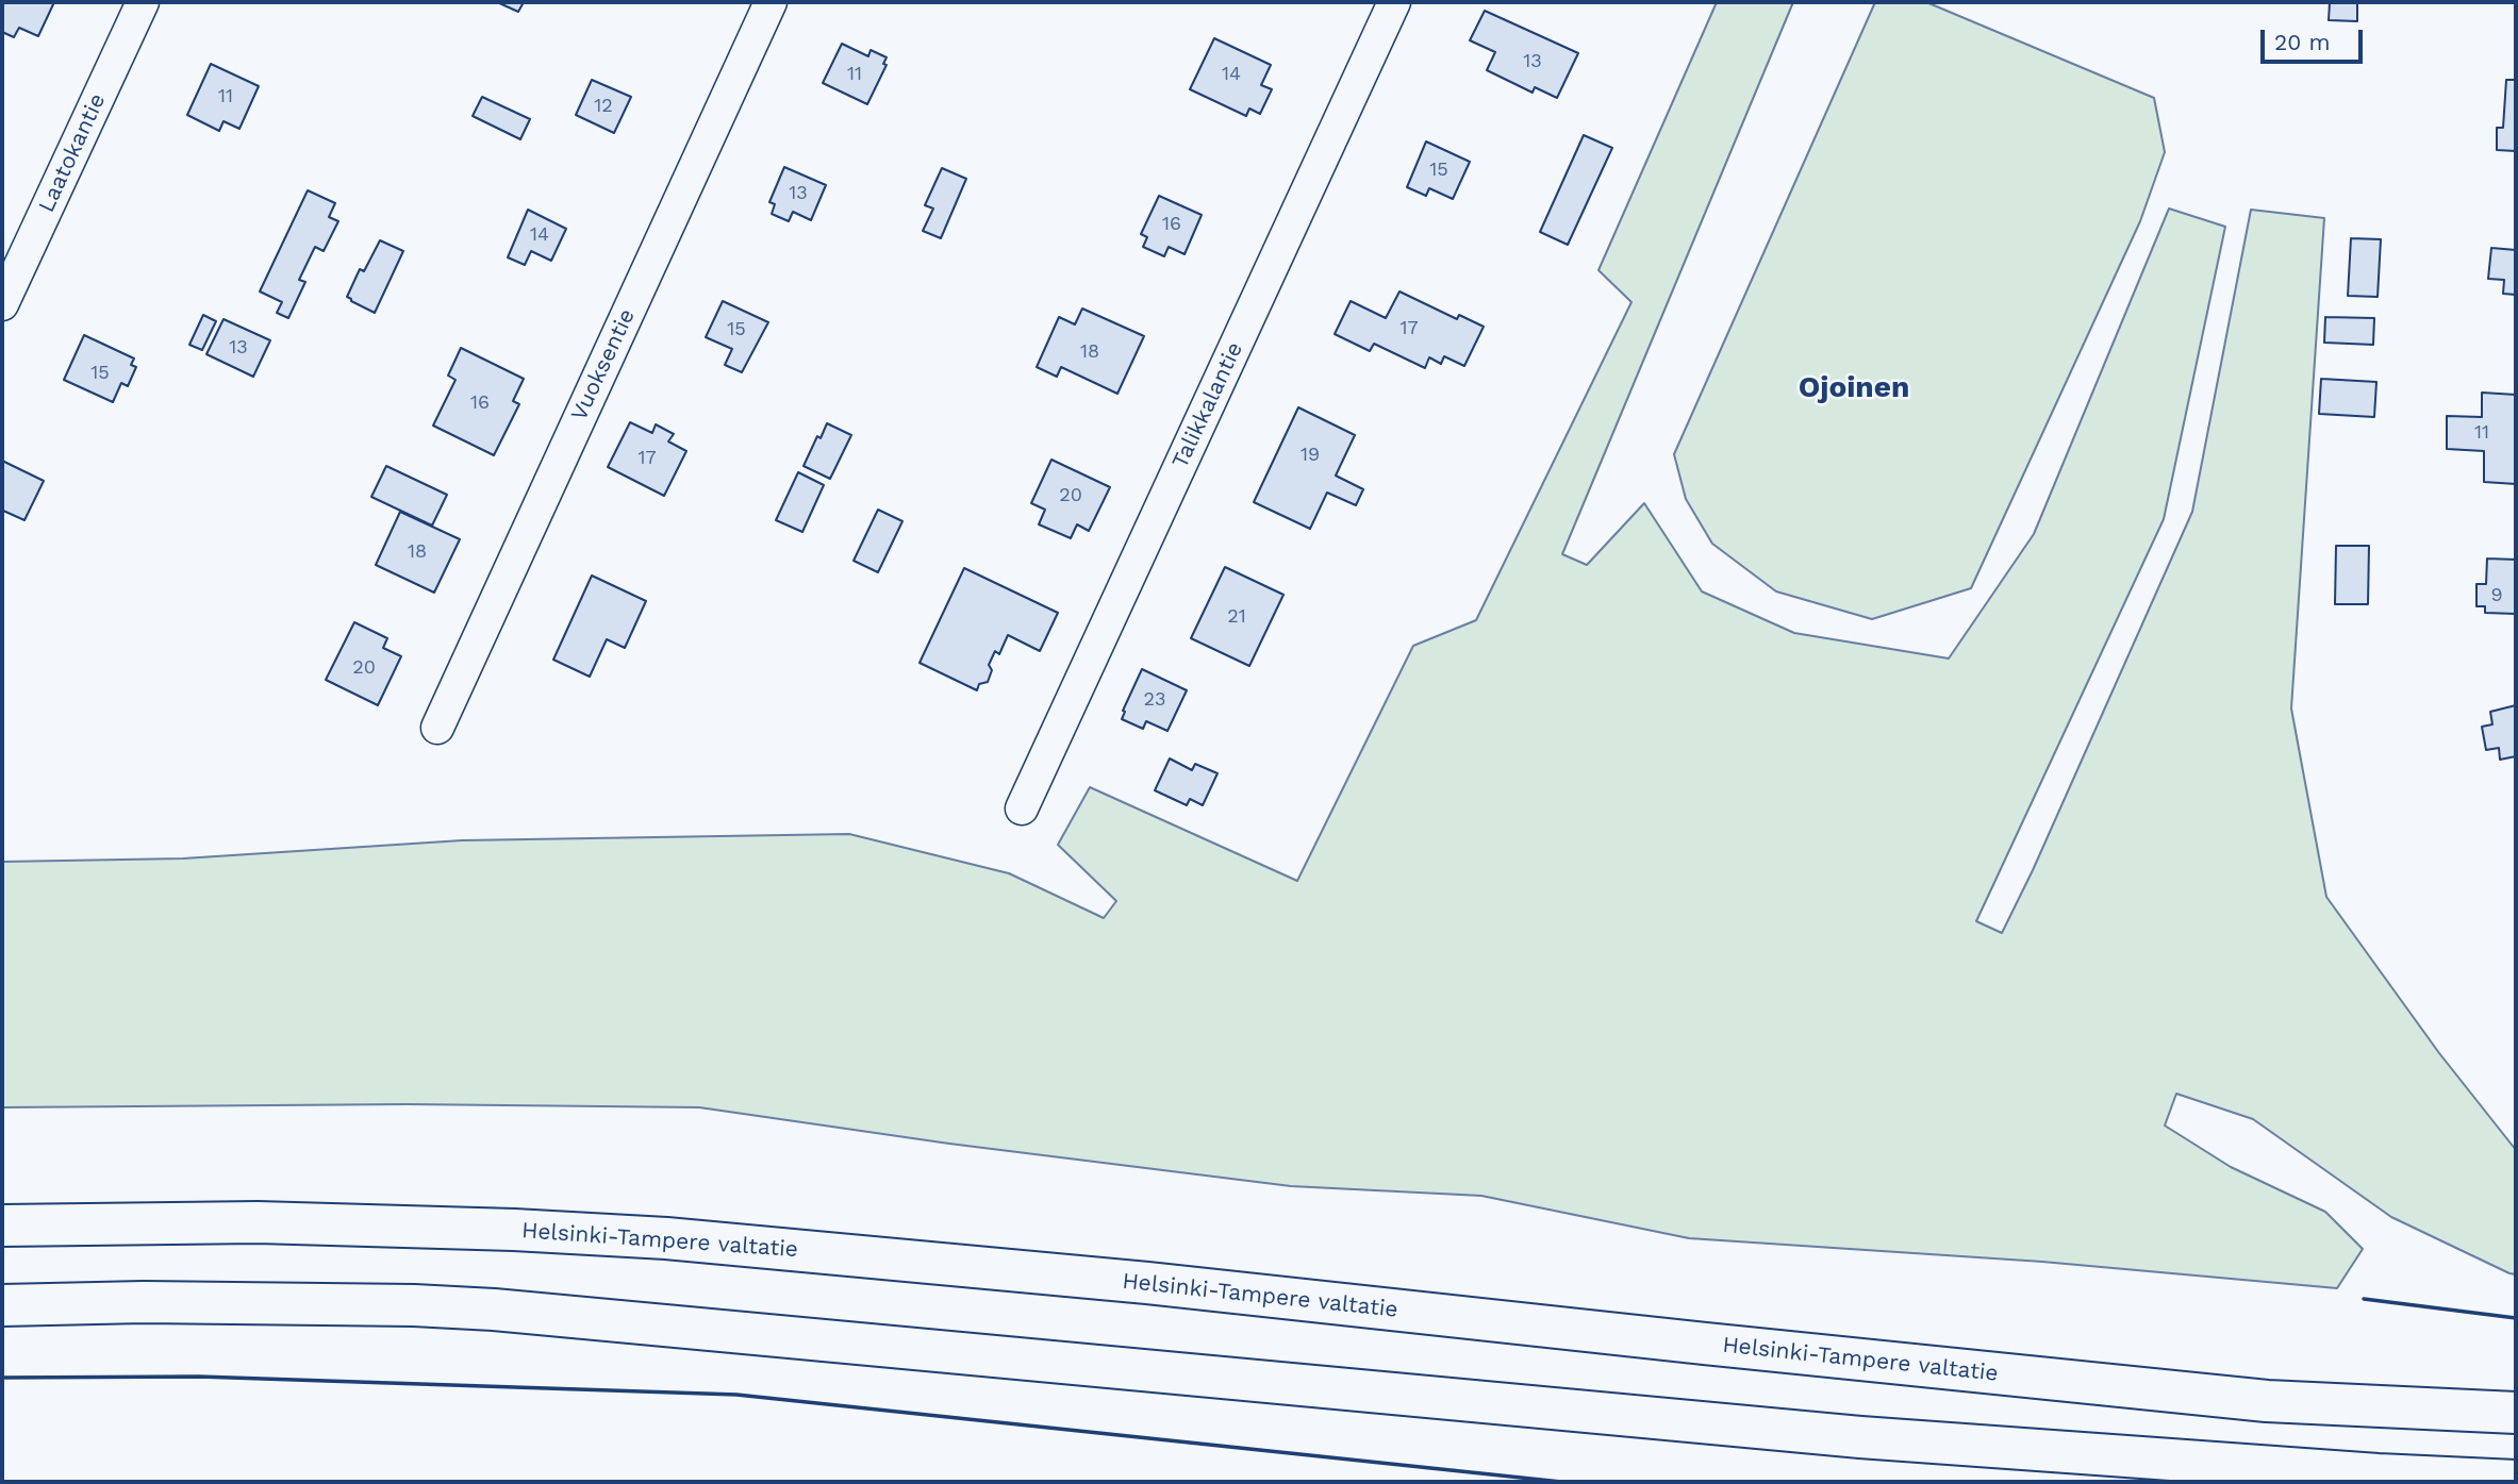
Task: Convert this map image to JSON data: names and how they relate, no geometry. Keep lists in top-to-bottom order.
{
  "streets": {
    "highway": ["Helsinki-Tampere valtatie"],
    "street": ["Laatokantie", "Vuoksentie", "Talikkalantie"]
  },
  "districts": ["Ojoinen"],
  "house_numbers": [
    "13",
    "11",
    "14",
    "11",
    "12",
    "15",
    "13",
    "16",
    "14",
    "17",
    "15",
    "13",
    "18",
    "15",
    "16",
    "11",
    "19",
    "17",
    "20",
    "18",
    "9",
    "21",
    "20",
    "23"
  ],
  "scale_bar": "20 m"
}
